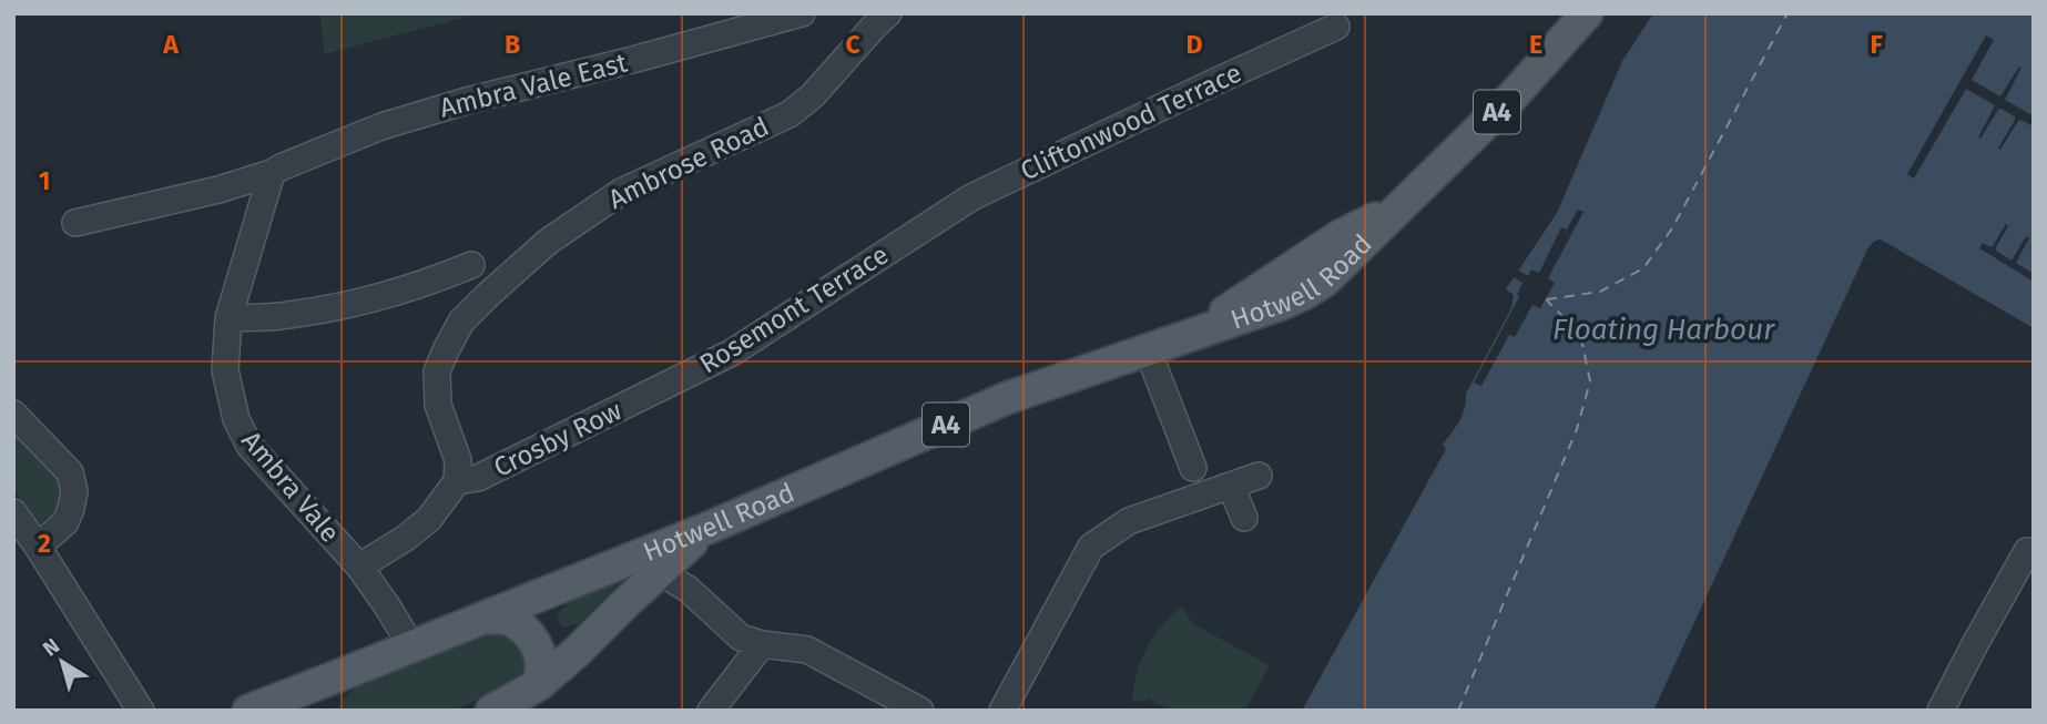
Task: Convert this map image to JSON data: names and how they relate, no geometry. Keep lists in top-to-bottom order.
{
  "streets": {
    "main road": ["A4", "Hotwell Road"],
    "street": [
      "Ambra Vale East",
      "Cliftonwood Terrace",
      "Ambrose Road",
      "Rosemont Terrace",
      "Crosby Row",
      "Ambra Vale"
    ]
  },
  "crossings": [
    ["Ambra Vale East", "Ambra Vale"],
    ["A4", "Hotwell Road"],
    ["Cliftonwood Terrace", "Rosemont Terrace"],
    ["Ambrose Road", "Crosby Row"],
    ["Hotwell Road", "Ambra Vale"],
    ["Rosemont Terrace", "Crosby Row"]
  ],
  "water": ["Floating Harbour"],
  "north": "top left",
  "grid": {
    "columns": [
      "A",
      "B",
      "C",
      "D",
      "E",
      "F"
    ],
    "rows": ["1", "2"]
  }
}
